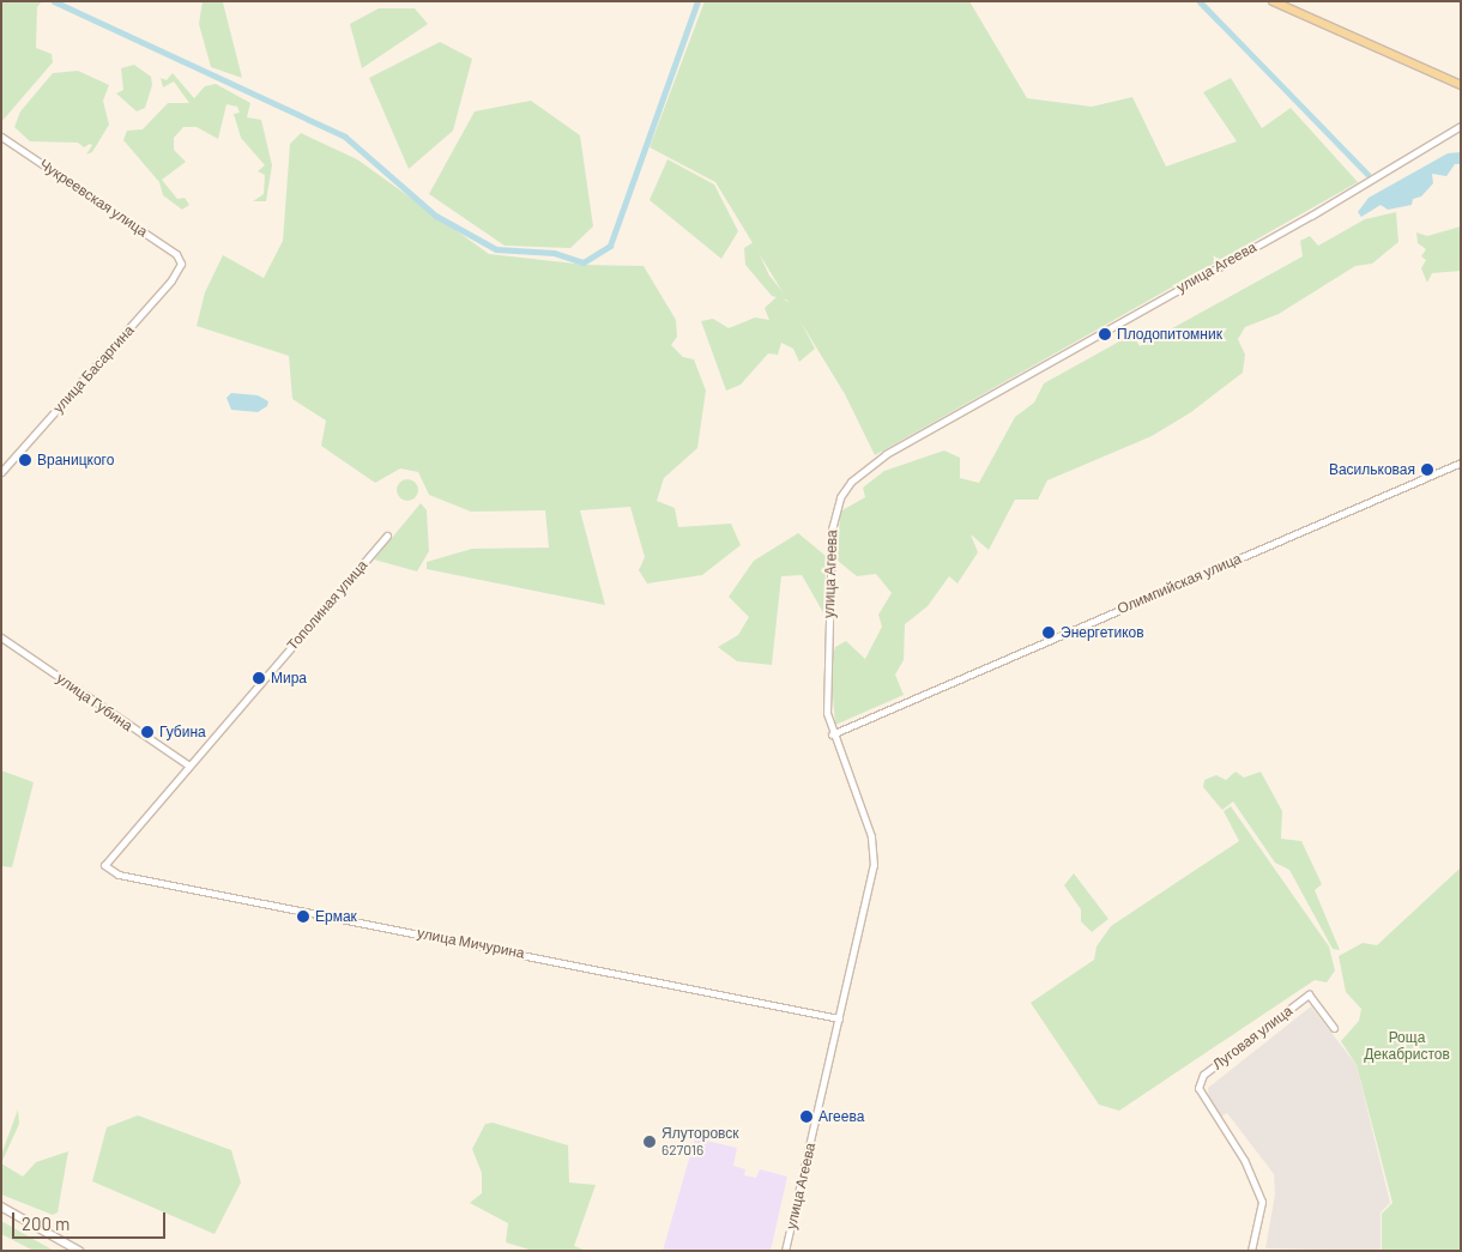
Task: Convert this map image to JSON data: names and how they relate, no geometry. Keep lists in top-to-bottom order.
{
  "streets": {
    "street": [
      "Чукреевская улица",
      "улица Агеева",
      "улица Басаргина",
      "Олимпийская улица",
      "Тополиная улица",
      "улица Губина",
      "улица Мичурина",
      "Луговая улица"
    ]
  },
  "crossings": [
    ["Чукреевская улица", "улица Басаргина"],
    ["улица Агеева", "Олимпийская улица"],
    ["улица Агеева", "улица Мичурина"],
    ["Тополиная улица", "улица Губина"],
    ["Тополиная улица", "улица Мичурина"]
  ],
  "parks": ["Роща Декабристов"],
  "places": [
    "Плодопитомник",
    "Враницкого",
    "Васильковая",
    "Энергетиков",
    "Мира",
    "Губина",
    "Ермак",
    "Агеева",
    "Ялуторовск 627016"
  ],
  "scale_bar": "200 m"
}
